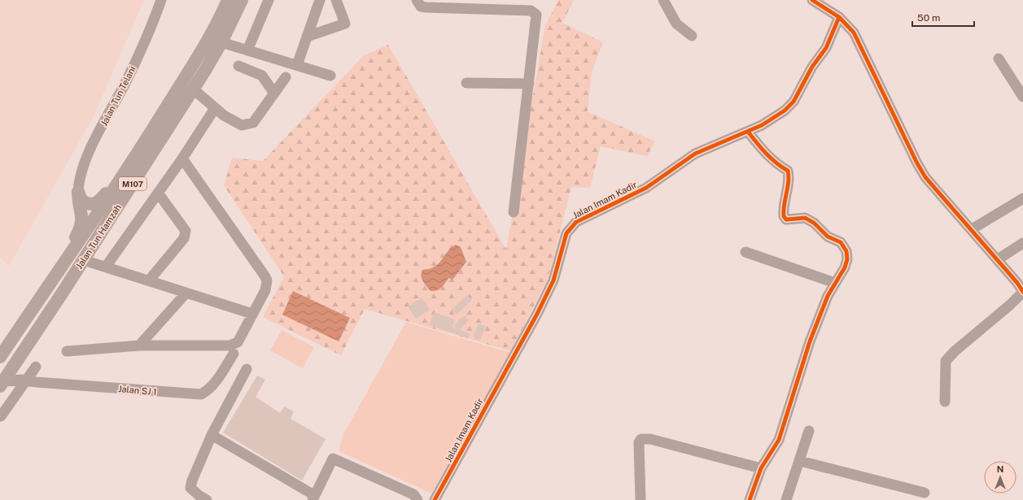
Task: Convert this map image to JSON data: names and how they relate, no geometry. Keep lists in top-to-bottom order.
{
  "streets": {
    "main road": ["M107", "Jalan Tun Hamzah"],
    "street": ["Jalan Tun Telani", "Jalan Imam Kadir", "Jalan SJ 1"]
  },
  "crossings": [
    ["Jalan Tun Hamzah", "Jalan SJ 1"]
  ],
  "scale_bar": "50 m",
  "north": "top"
}
